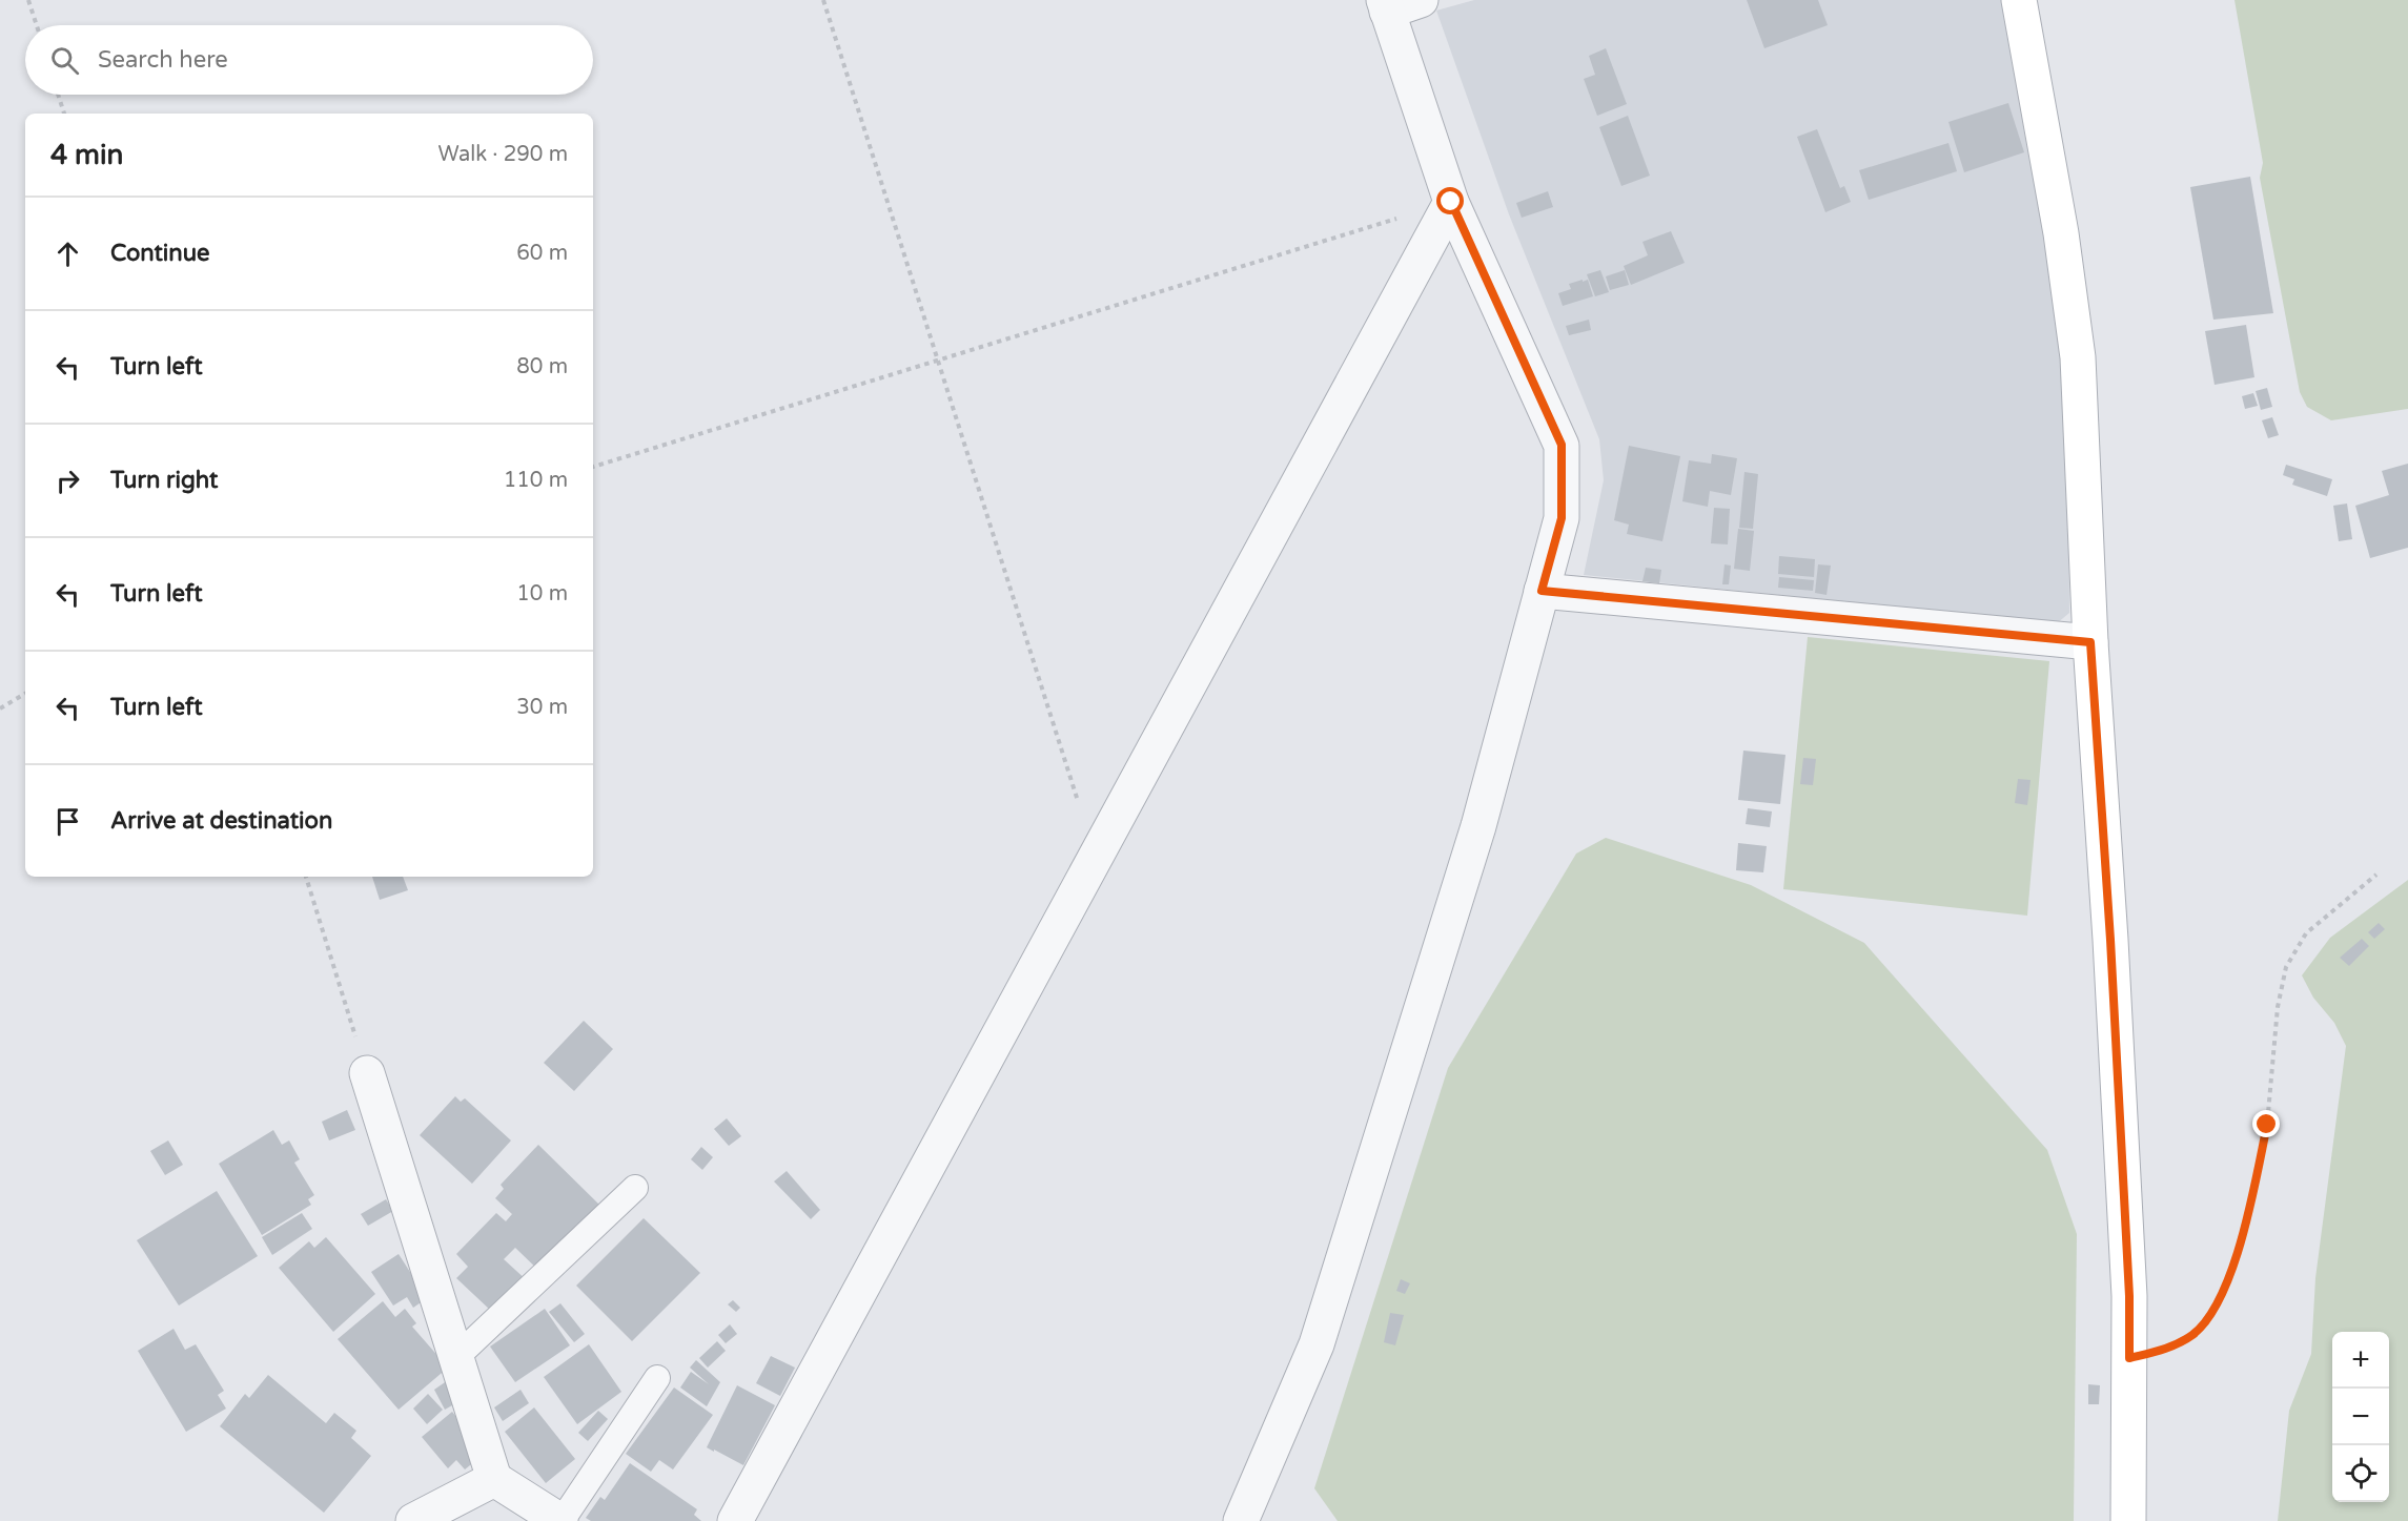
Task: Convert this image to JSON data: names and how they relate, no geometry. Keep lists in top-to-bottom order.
{
  "page": {
    "search": "Search here",
    "heading": ["4 min", "Walk · 290 m"],
    "list": [
      ["Continue", "60 m"],
      ["Turn left", "80 m"],
      ["Turn right", "110 m"],
      ["Turn left", "10 m"],
      ["Turn left", "30 m"],
      "Arrive at destination"
    ],
    "map_buttons": ["+", "−"]
  }
}
